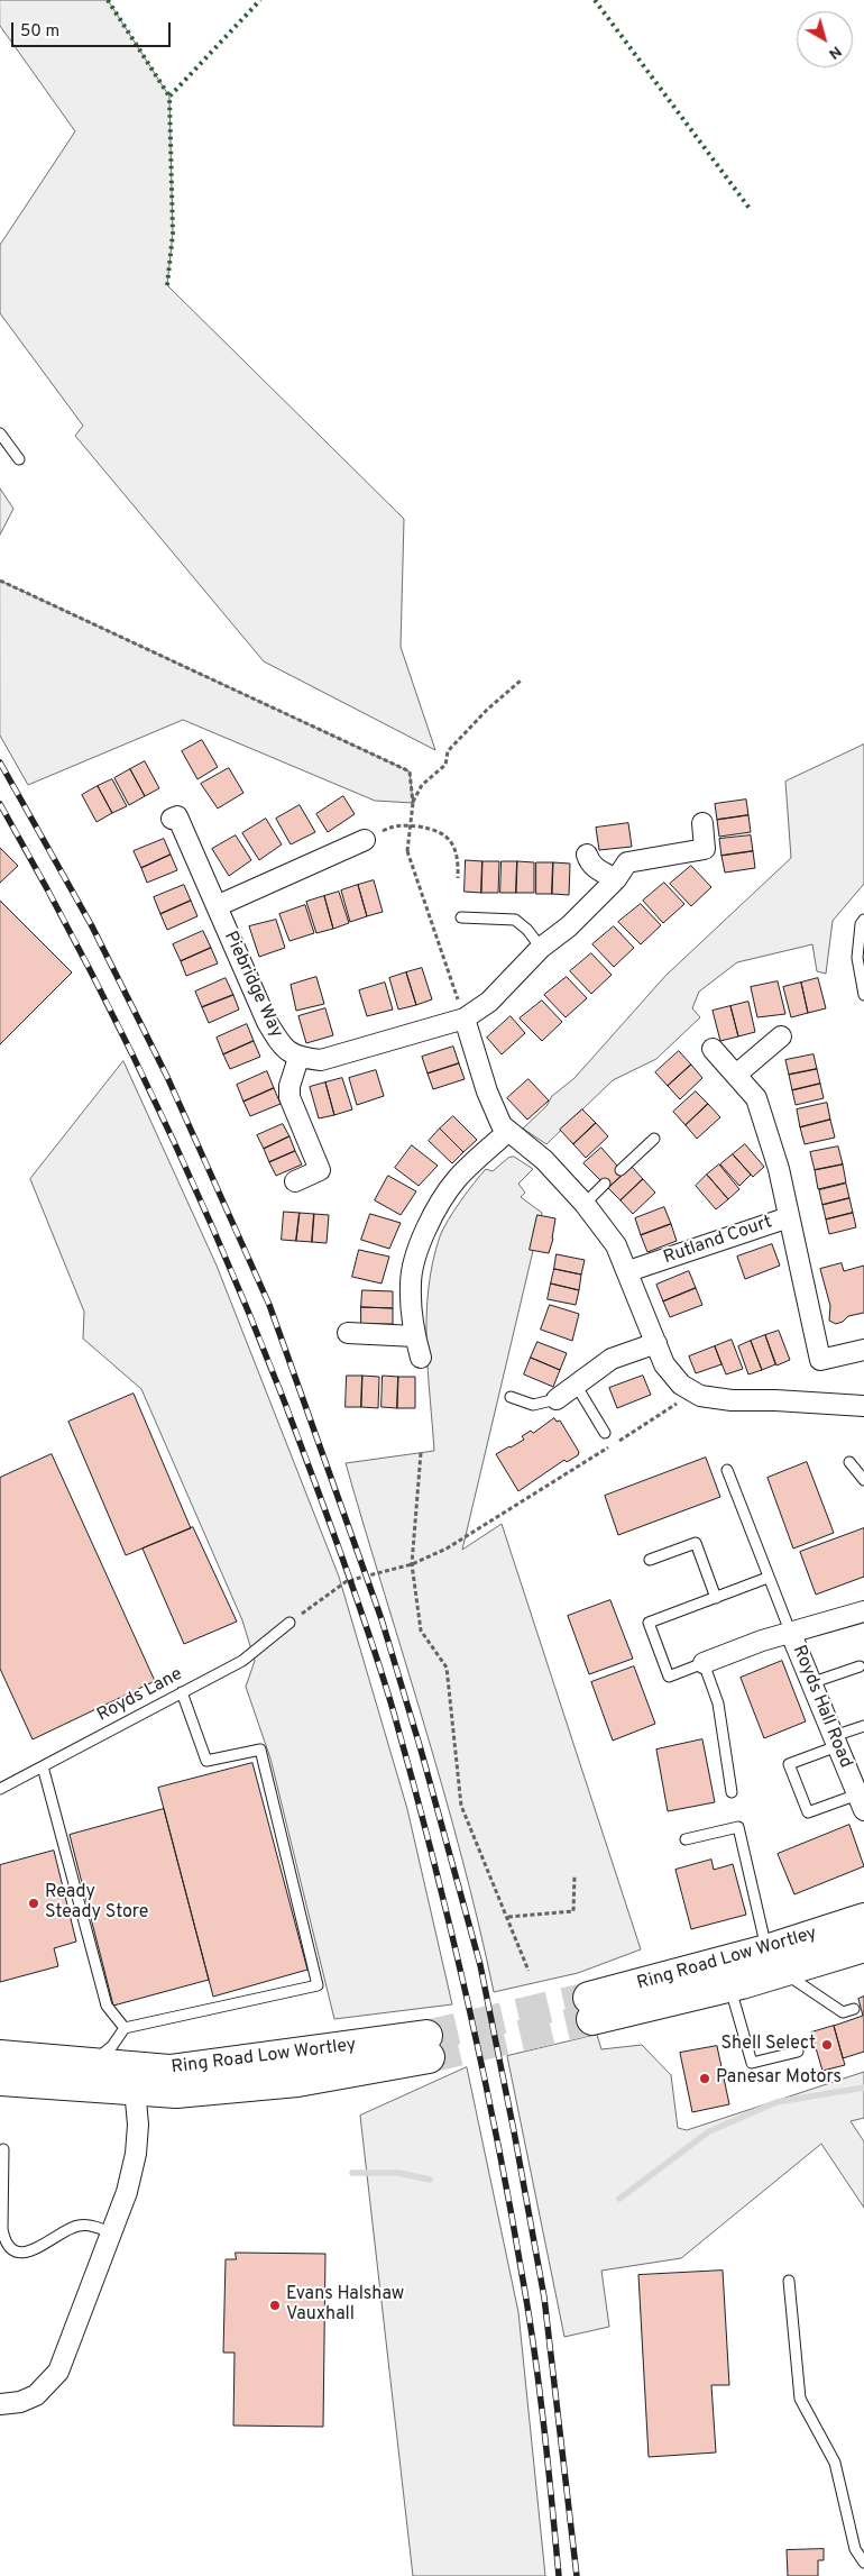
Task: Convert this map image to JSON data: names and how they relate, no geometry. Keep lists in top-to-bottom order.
{
  "streets": {
    "highway": ["Ring Road Low Wortley"],
    "street": ["Piebridge Way", "Rutland Court", "Royds Hall Road"],
    "lane": ["Royds Lane"]
  },
  "places": [
    "Ready Steady Store",
    "Shell Select",
    "Panesar Motors",
    "Evans Halshaw Vauxhall"
  ],
  "scale_bar": "50 m",
  "north": "bottom right"
}
